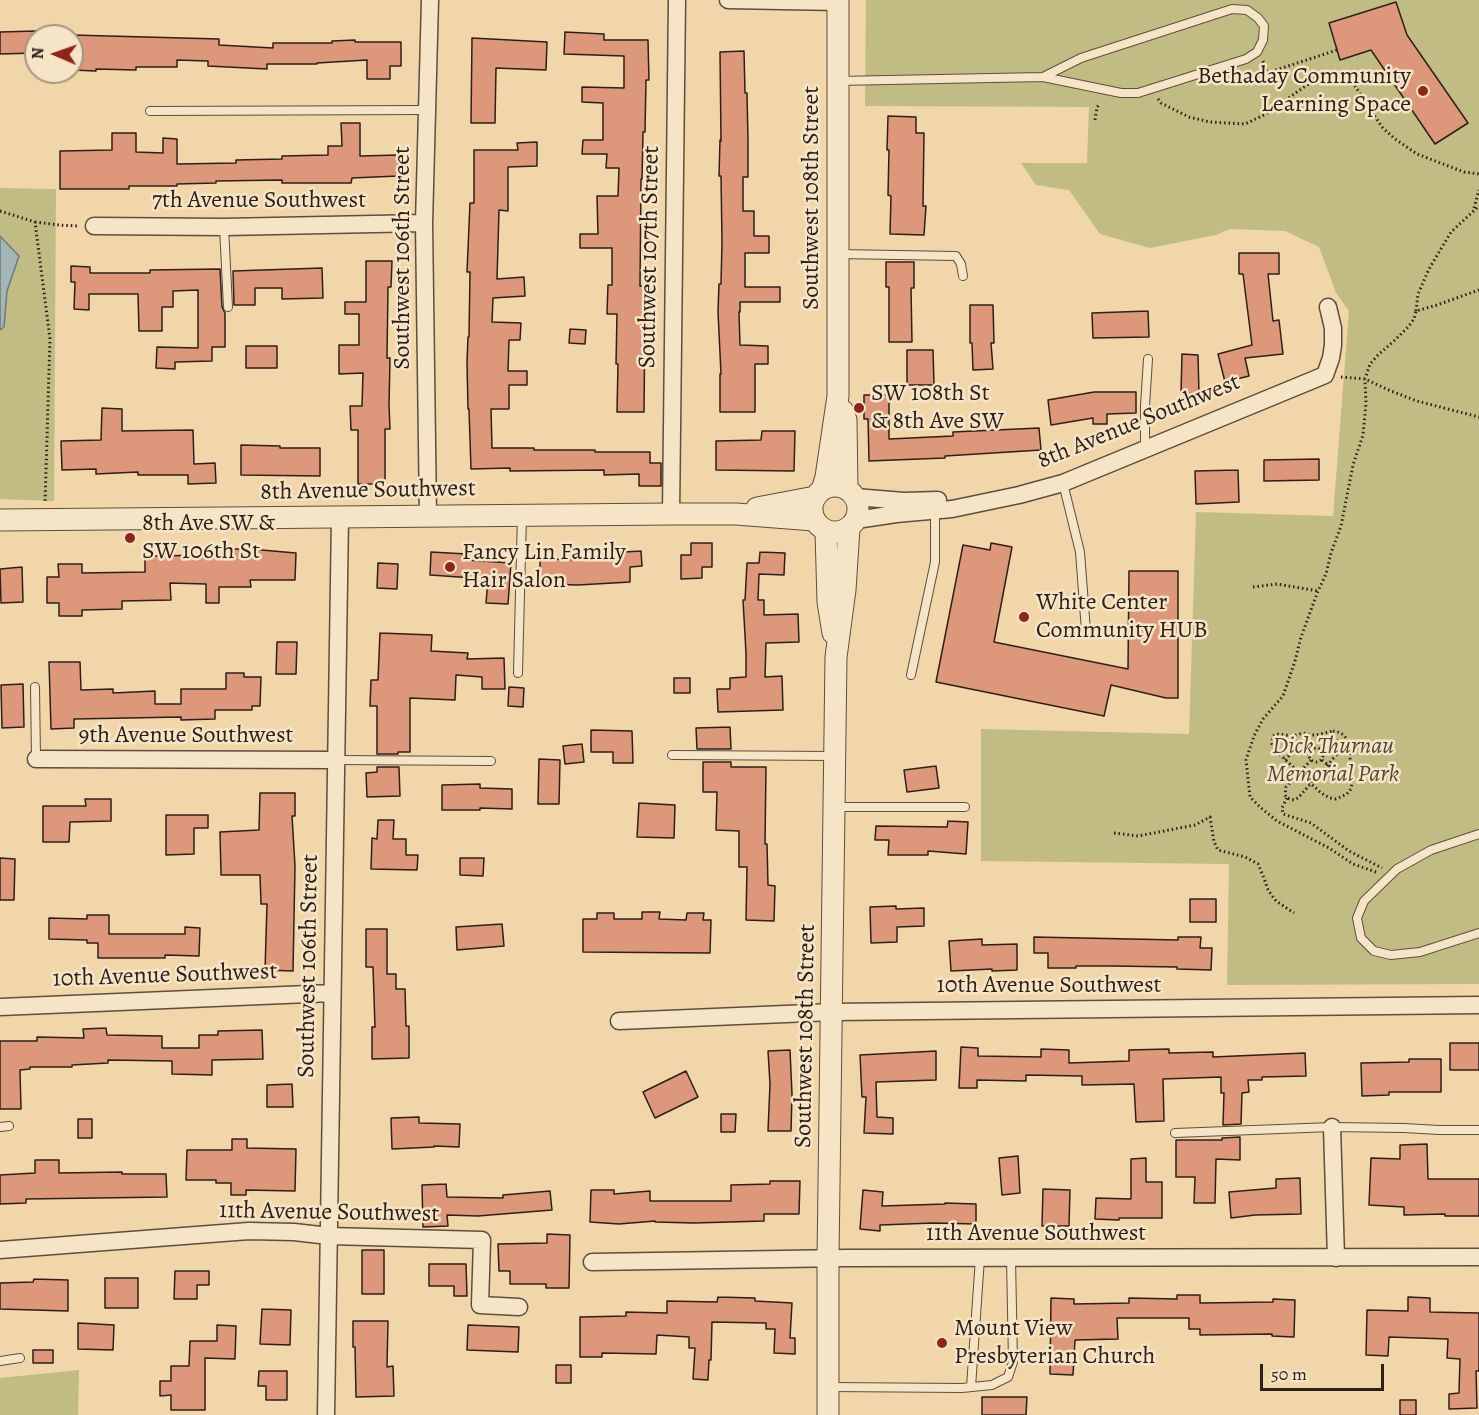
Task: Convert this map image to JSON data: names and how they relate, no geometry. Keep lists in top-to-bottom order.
{
  "streets": {
    "street": [
      "Southwest 108th Street",
      "7th Avenue Southwest",
      "Southwest 107th Street",
      "Southwest 106th Street",
      "8th Avenue Southwest",
      "9th Avenue Southwest",
      "10th Avenue Southwest",
      "11th Avenue Southwest"
    ]
  },
  "crossings": [
    ["Southwest 108th Street", "8th Avenue Southwest"],
    ["Southwest 108th Street", "10th Avenue Southwest"],
    ["Southwest 108th Street", "11th Avenue Southwest"],
    ["7th Avenue Southwest", "Southwest 106th Street"],
    ["Southwest 107th Street", "8th Avenue Southwest"],
    ["Southwest 106th Street", "8th Avenue Southwest"],
    ["Southwest 106th Street", "9th Avenue Southwest"],
    ["Southwest 106th Street", "10th Avenue Southwest"],
    ["Southwest 106th Street", "11th Avenue Southwest"]
  ],
  "parks": ["Dick Thurnau Memorial Park"],
  "places": [
    "Bethaday Community Learning Space",
    "SW 108th St & 8th Ave SW",
    "8th Ave SW & SW 106th St",
    "Fancy Lin Family Hair Salon",
    "White Center Community HUB",
    "Mount View Presbyterian Church"
  ],
  "scale_bar": "50 m",
  "north": "left"
}
